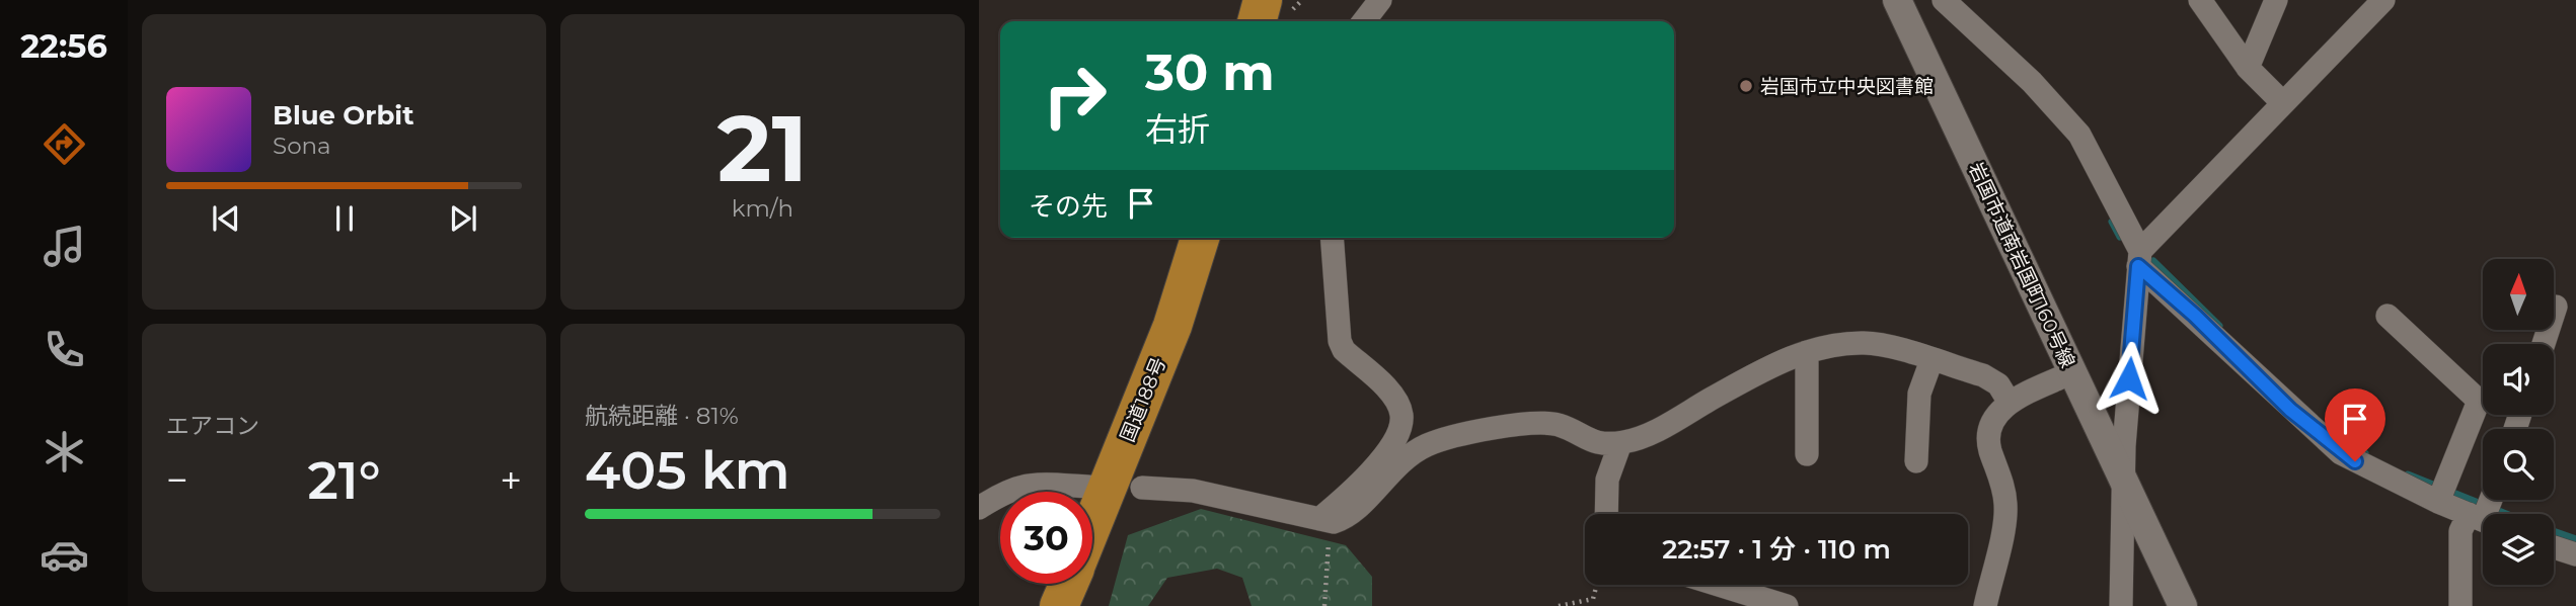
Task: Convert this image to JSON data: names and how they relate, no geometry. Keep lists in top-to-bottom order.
{
  "streets": {
    "highway": ["国道188号"],
    "street": ["岩国市道南岩国町160号線"]
  },
  "places": ["岩国市立中央図書館"],
  "north": "top",
  "page": {
    "tabs": "22:56",
    "tile": [
      ["21", "km/h"],
      "エアコン",
      ["航続距離 · 81%", "405 km"]
    ],
    "turn": ["30 m", "右折"],
    "song": ["Blue Orbit", "Sona"],
    "then": "その先",
    "heat": ["−", "21°", "+"],
    "limit": "30",
    "trip": "22:57 · 1 分 · 110 m"
  }
}
